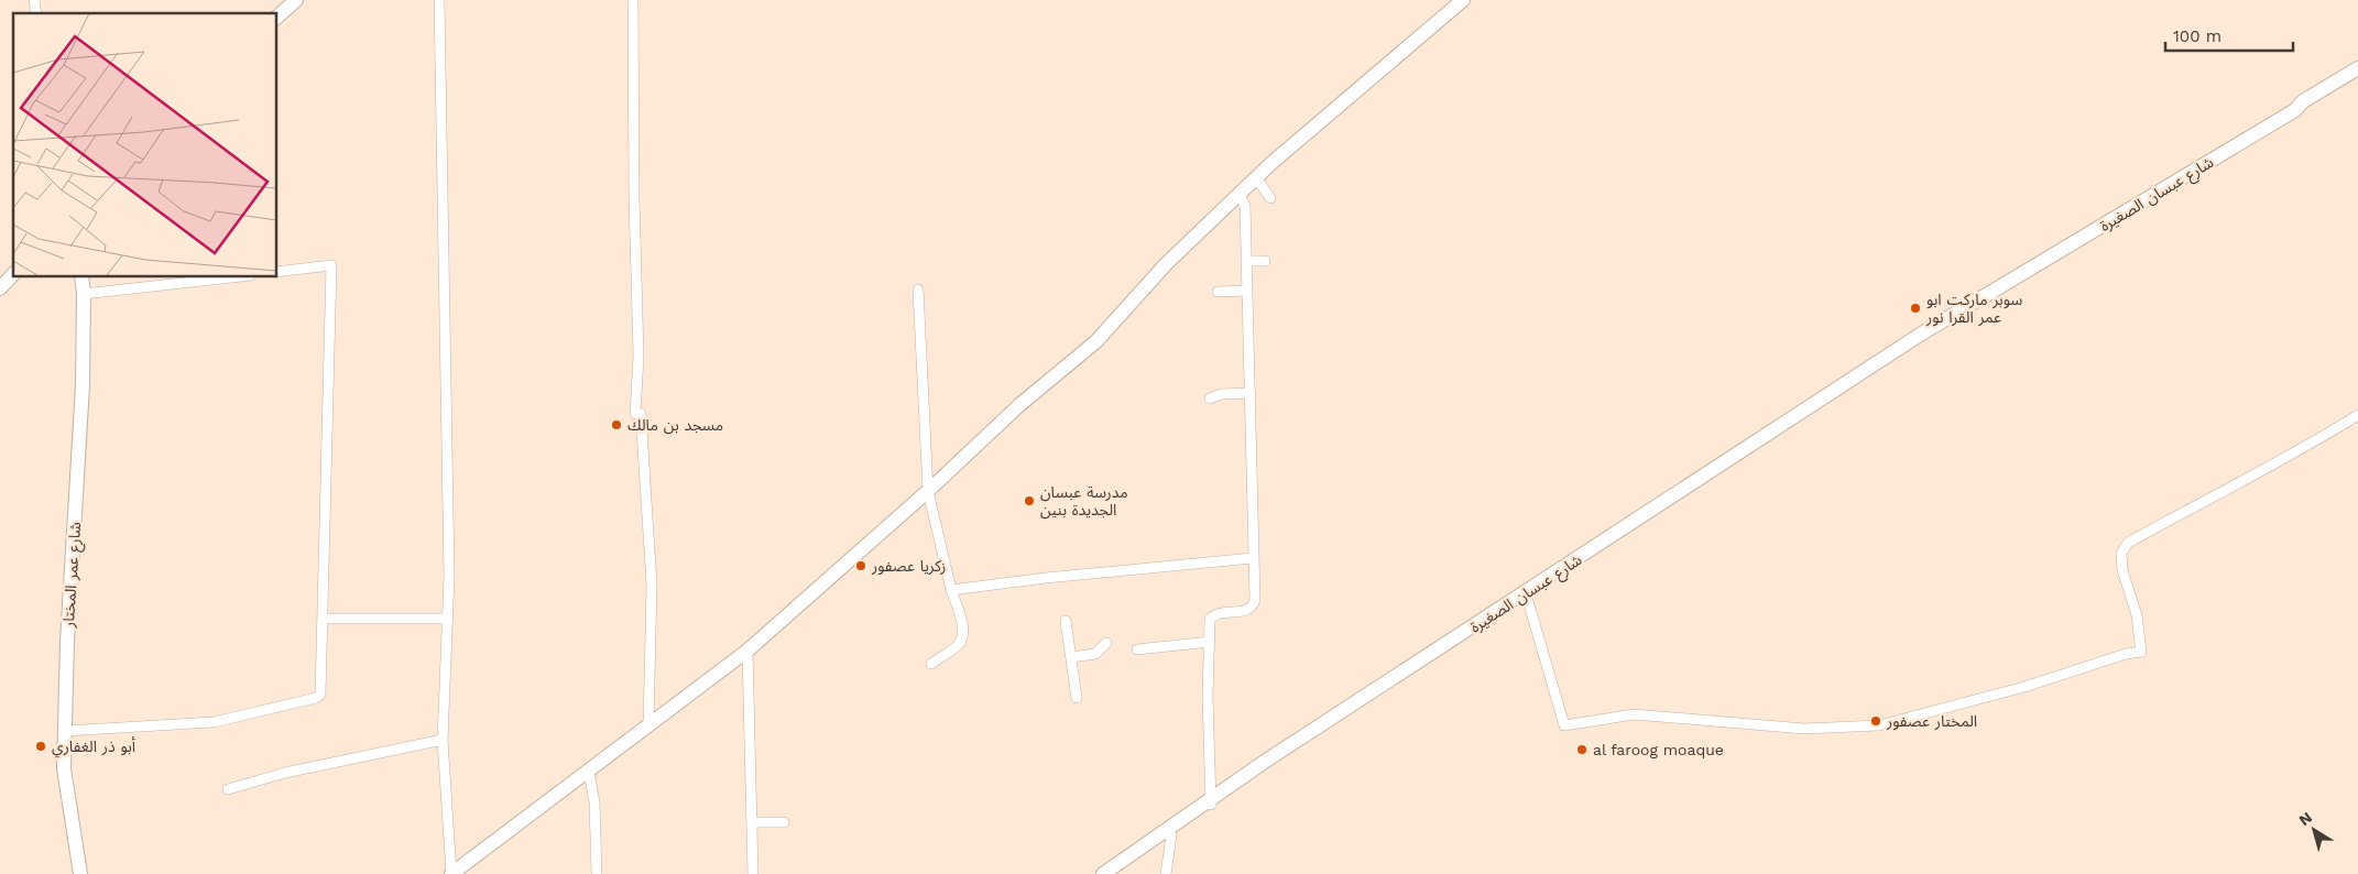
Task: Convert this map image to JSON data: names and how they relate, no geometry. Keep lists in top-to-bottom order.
{
  "streets": {
    "street": ["شارع عبسان الصغيرة", "شارع عمر المختار"]
  },
  "places": [
    "سوبر ماركت ابو عمر القرا نور",
    "مسجد بن مالك",
    "مدرسة عبسان الجديدة بنين",
    "زكريا عصفور",
    "المختار عصفور",
    "أبو ذر الغفاري",
    "al faroog moaque"
  ],
  "scale_bar": "100 m",
  "north": "top left"
}
